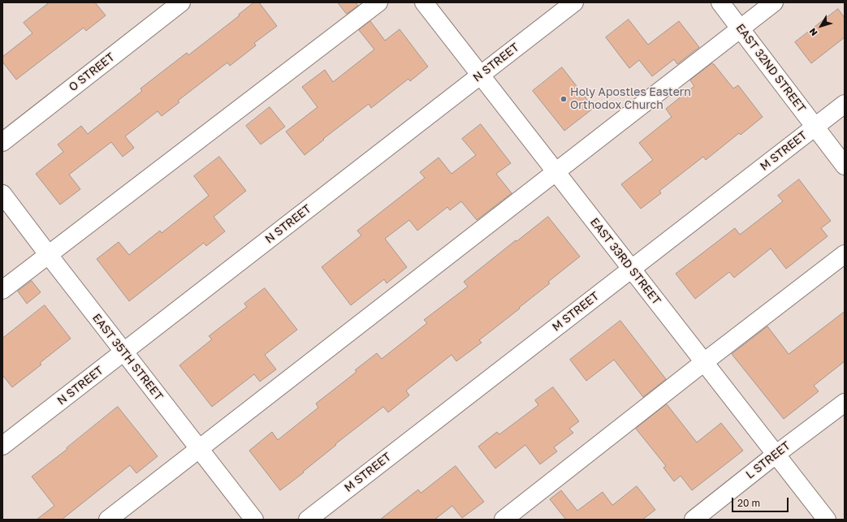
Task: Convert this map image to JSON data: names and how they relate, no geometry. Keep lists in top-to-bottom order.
{
  "streets": {
    "street": [
      "N STREET",
      "EAST 32ND STREET",
      "O STREET",
      "M STREET",
      "EAST 33RD STREET",
      "EAST 35TH STREET",
      "L STREET"
    ]
  },
  "crossings": [
    ["N STREET", "EAST 33RD STREET"],
    ["N STREET", "EAST 35TH STREET"],
    ["EAST 32ND STREET", "M STREET"],
    ["M STREET", "EAST 33RD STREET"],
    ["EAST 33RD STREET", "L STREET"]
  ],
  "places": ["Holy Apostles Eastern Orthodox Church"],
  "scale_bar": "20 m",
  "north": "bottom left"
}
